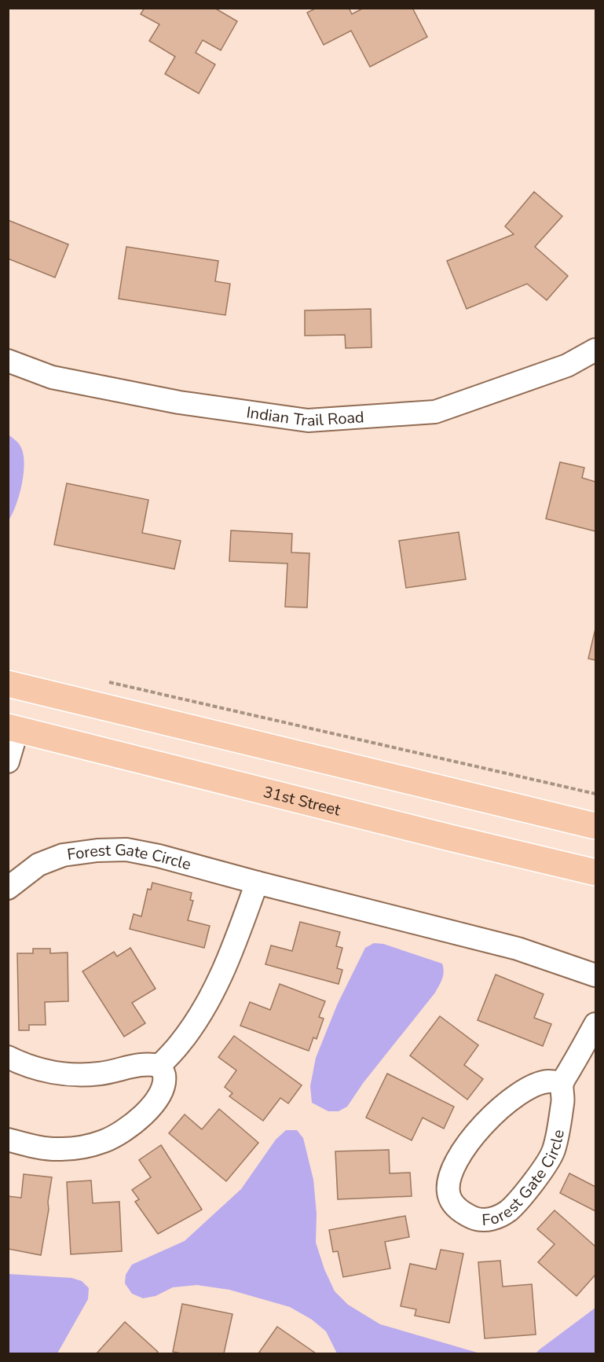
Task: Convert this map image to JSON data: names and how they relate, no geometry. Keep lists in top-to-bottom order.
{
  "streets": {
    "main road": ["31st Street"],
    "street": ["Indian Trail Road", "Forest Gate Circle"]
  }
}
